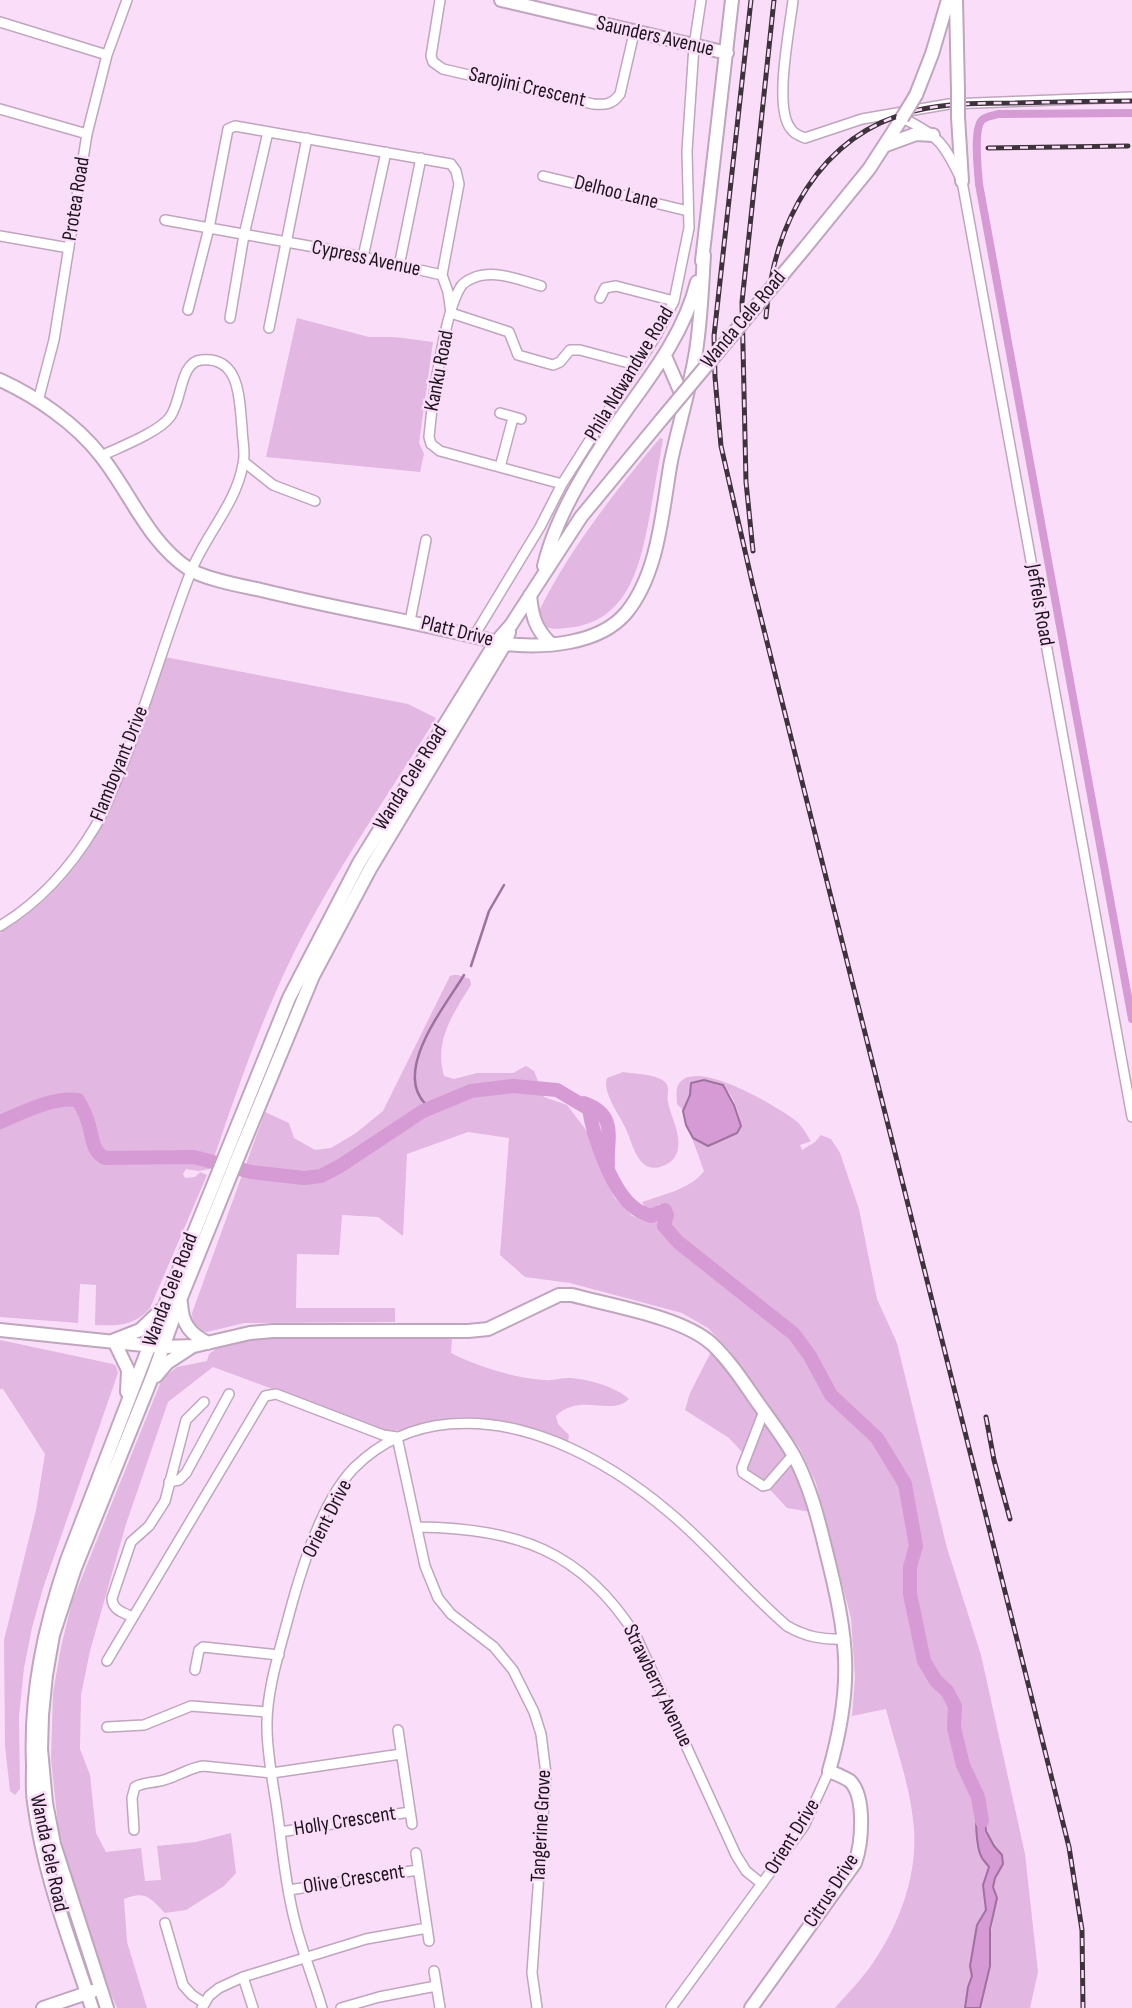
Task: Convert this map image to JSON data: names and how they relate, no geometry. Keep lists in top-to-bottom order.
{
  "streets": {
    "street": [
      "Saunders Avenue",
      "Sarojini Crescent",
      "Delhoo Lane",
      "Protea Road",
      "Cypress Avenue",
      "Wanda Cele Road",
      "Kanku Road",
      "Phila Ndwandwe Road",
      "Jeffels Road",
      "Platt Drive",
      "Flamboyant Drive",
      "Orient Drive",
      "Strawberry Avenue",
      "Holly Crescent",
      "Tangerine Grove",
      "Olive Crescent",
      "Citrus Drive"
    ]
  },
  "crossings": [
    ["Saunders Avenue", "Sarojini Crescent"],
    ["Saunders Avenue", "Phila Ndwandwe Road"],
    ["Delhoo Lane", "Phila Ndwandwe Road"],
    ["Protea Road", "Platt Drive"],
    ["Cypress Avenue", "Kanku Road"],
    ["Wanda Cele Road", "Phila Ndwandwe Road"],
    ["Wanda Cele Road", "Jeffels Road"],
    ["Wanda Cele Road", "Platt Drive"],
    ["Wanda Cele Road", "Orient Drive"],
    ["Phila Ndwandwe Road", "Platt Drive"],
    ["Platt Drive", "Flamboyant Drive"],
    ["Orient Drive", "Strawberry Avenue"],
    ["Orient Drive", "Holly Crescent"],
    ["Orient Drive", "Tangerine Grove"],
    ["Orient Drive", "Olive Crescent"],
    ["Orient Drive", "Citrus Drive"],
    ["Strawberry Avenue", "Tangerine Grove"]
  ]
}
